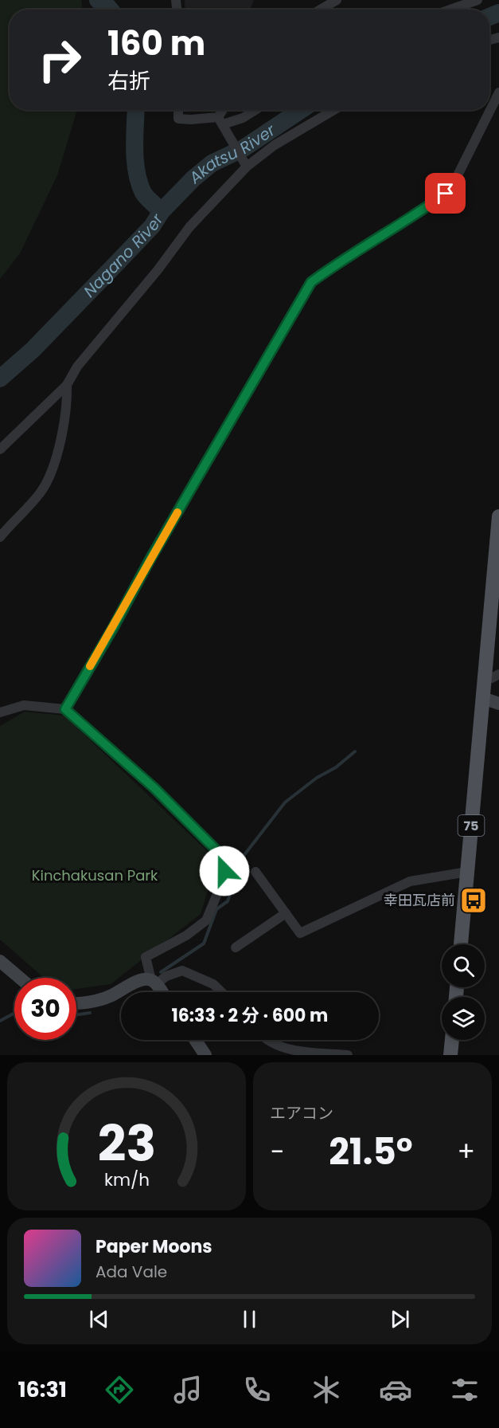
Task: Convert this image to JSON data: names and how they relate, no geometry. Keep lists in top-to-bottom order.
{
  "streets": {
    "main road": ["75"]
  },
  "water": ["Akatsu River", "Nagano River"],
  "parks": ["Kinchakusan Park"],
  "places": {
    "bus stop": ["幸田瓦店前"]
  },
  "page": {
    "turn": ["160 m", "右折"],
    "limit": "30",
    "trip": "16:33 · 2 分 · 600 m",
    "tile": "エアコン",
    "heat": ["−", "21.5°", "+"],
    "song": ["Paper Moons", "Ada Vale"],
    "tabs": "16:31",
    "gauge": ["23", "km/h"]
  }
}
